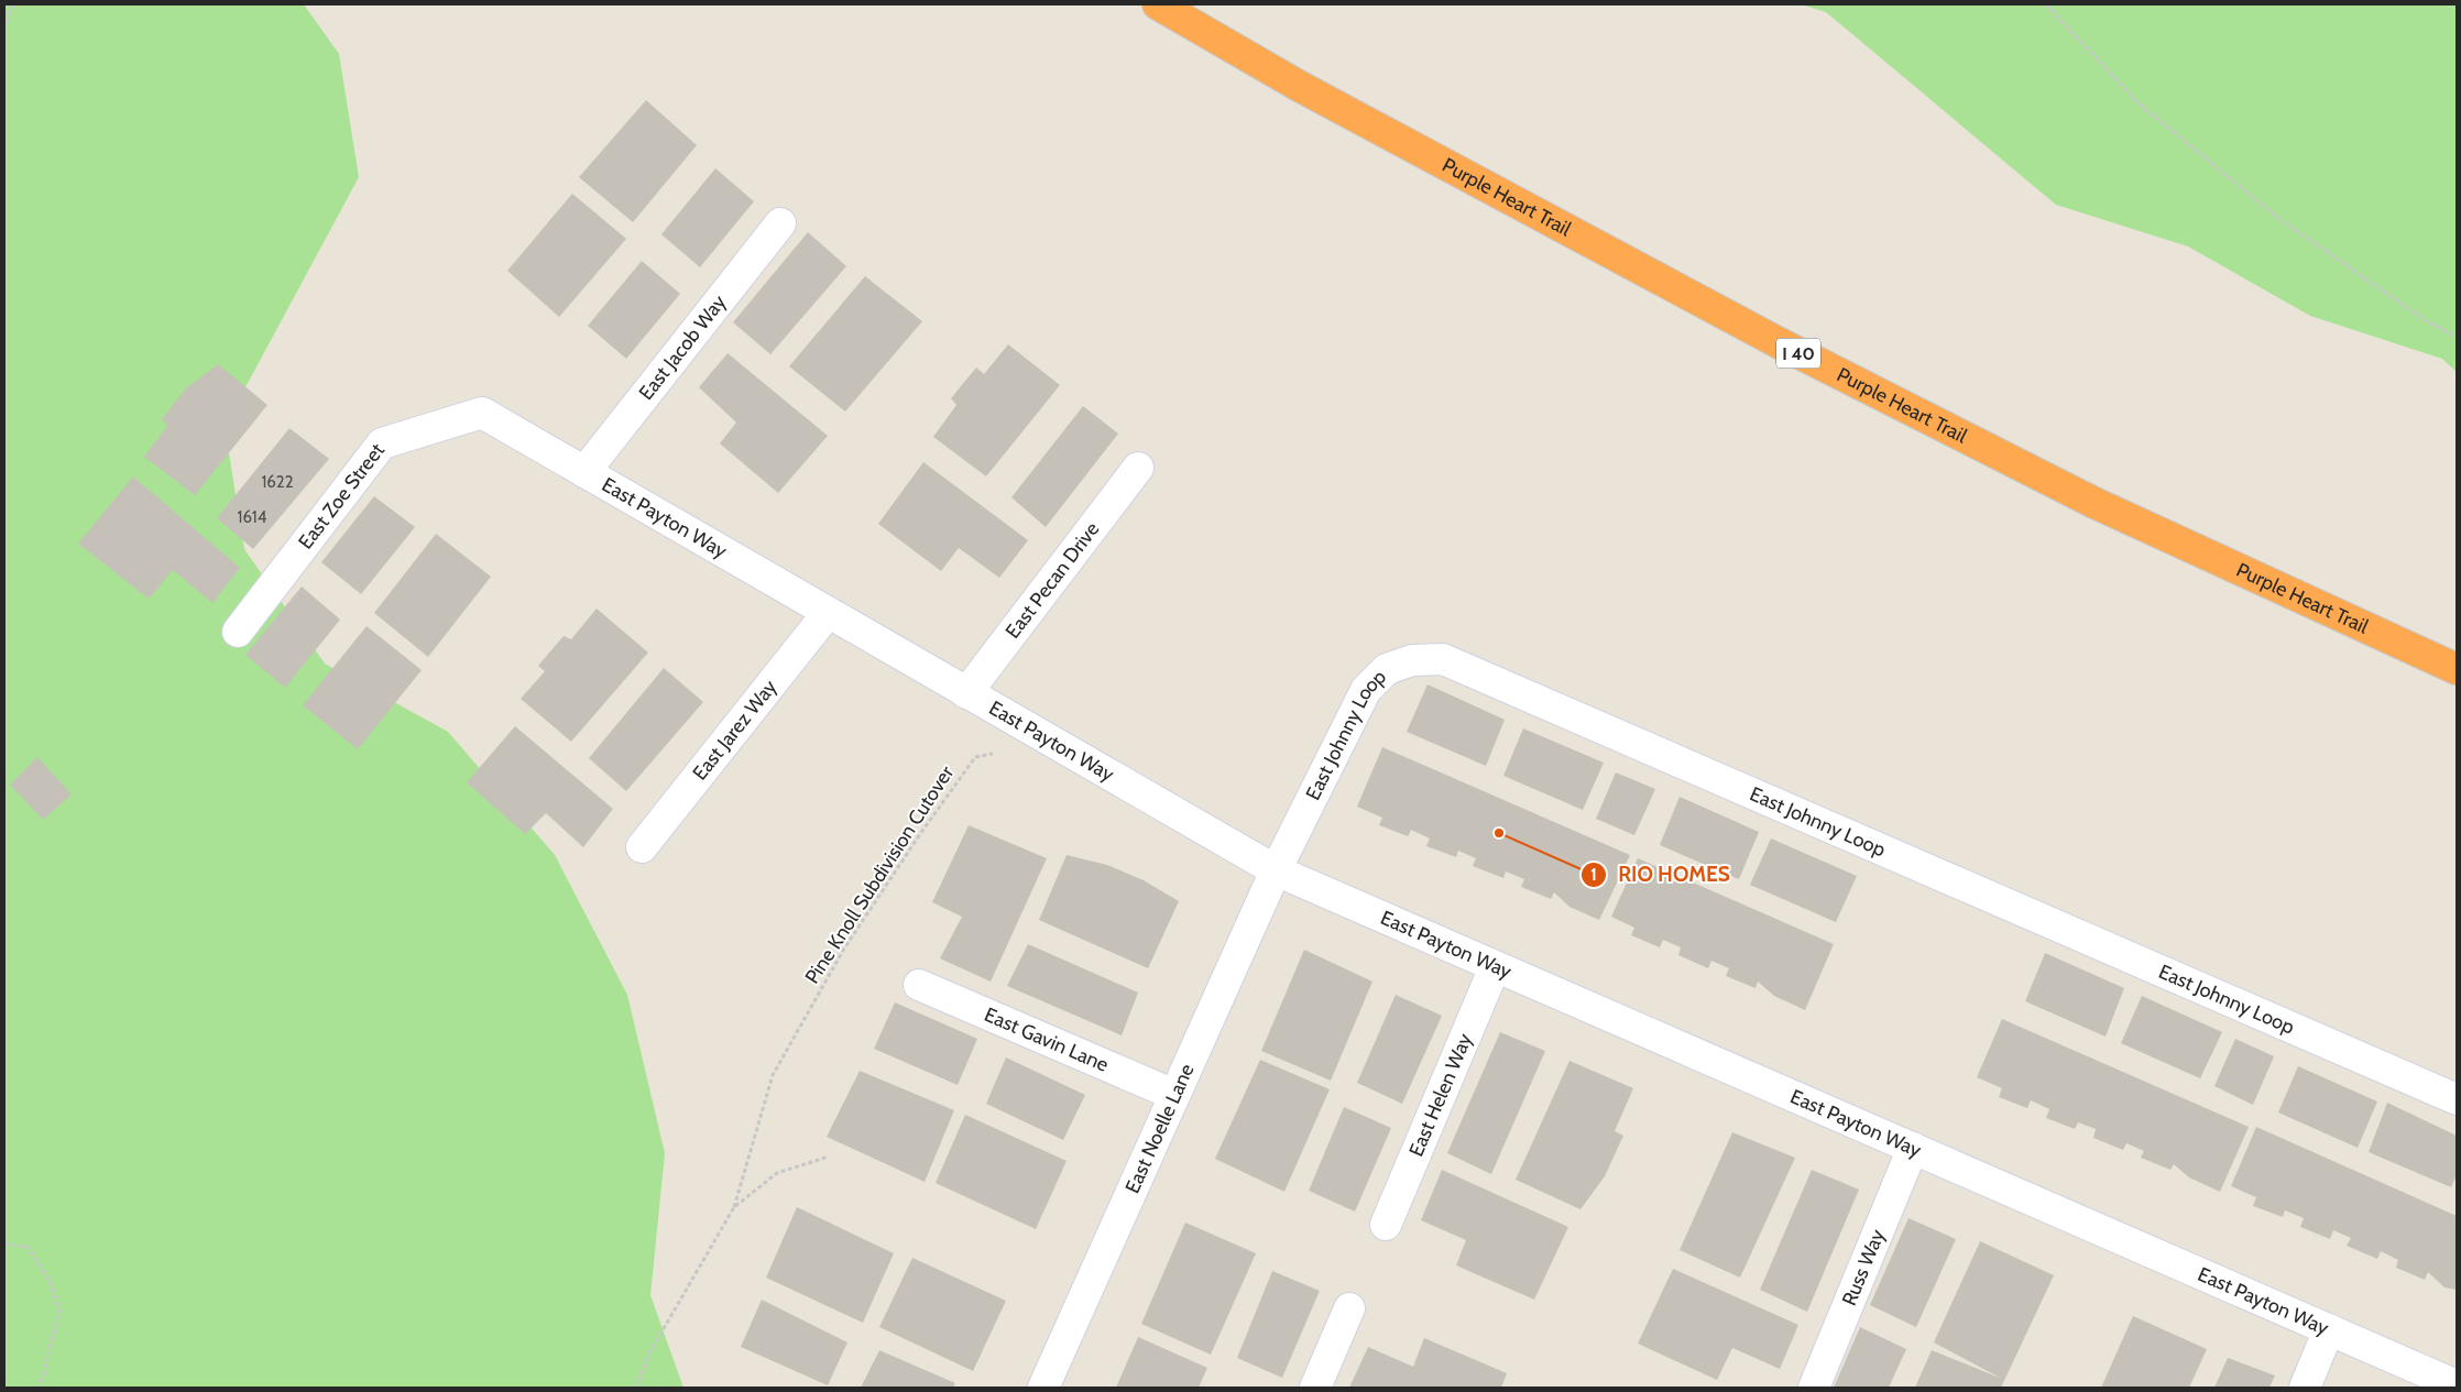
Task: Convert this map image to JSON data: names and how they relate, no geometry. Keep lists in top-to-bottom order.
{
  "streets": {
    "highway": ["Purple Heart Trail", "I 40"],
    "street": [
      "East Jacob Way",
      "East Zoe Street",
      "East Payton Way",
      "East Pecan Drive",
      "East Jarez Way",
      "East Johnny Loop",
      "East Gavin Lane",
      "East Helen Way",
      "East Noelle Lane",
      "Russ Way"
    ],
    "path": ["Pine Knoll Subdivision Cutover"]
  },
  "crossings": [
    ["East Jacob Way", "East Payton Way"],
    ["East Zoe Street", "East Payton Way"],
    ["East Payton Way", "East Pecan Drive"],
    ["East Payton Way", "East Jarez Way"],
    ["East Payton Way", "East Johnny Loop"],
    ["East Payton Way", "Pine Knoll Subdivision Cutover"],
    ["East Payton Way", "East Helen Way"],
    ["East Payton Way", "East Noelle Lane"],
    ["East Payton Way", "Russ Way"],
    ["East Johnny Loop", "East Noelle Lane"],
    ["East Gavin Lane", "East Noelle Lane"]
  ],
  "places": ["RIO HOMES"],
  "house_numbers": ["1622", "1614"]
}
